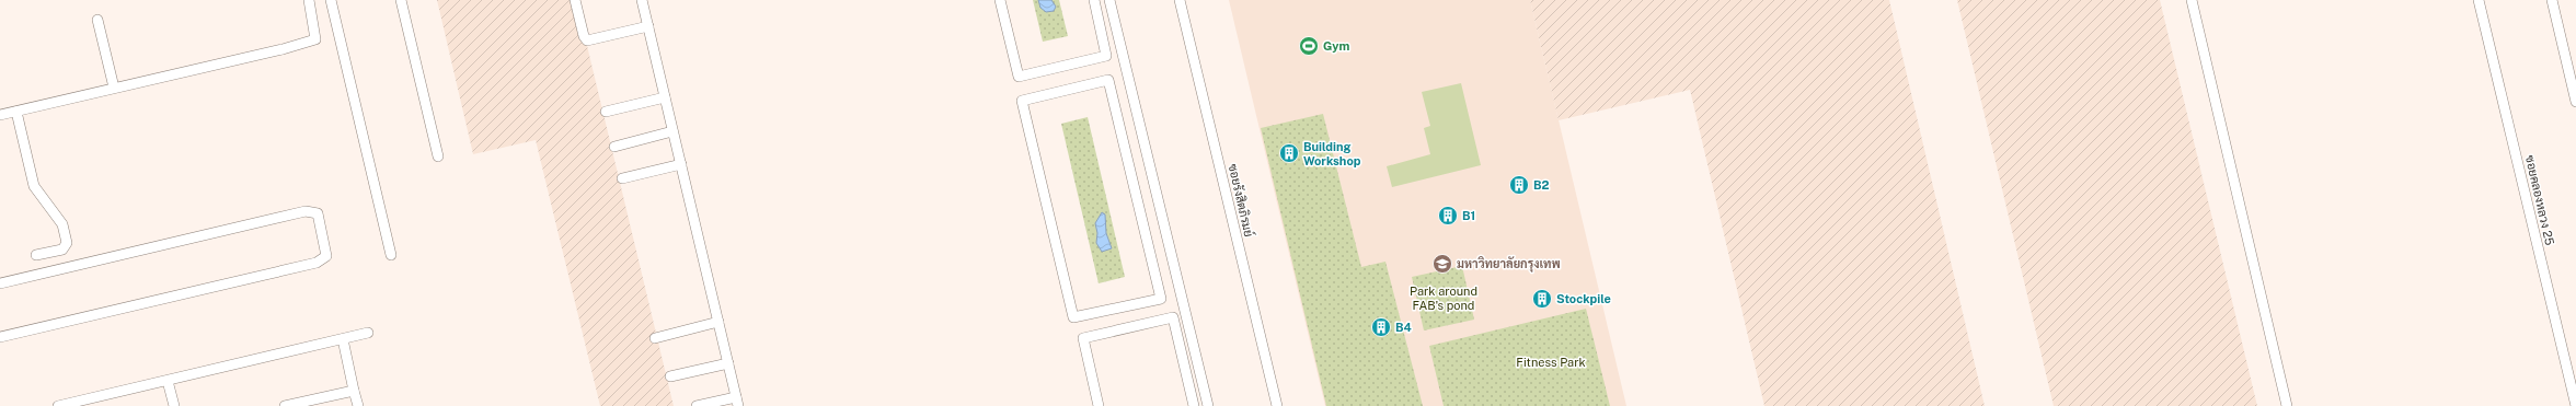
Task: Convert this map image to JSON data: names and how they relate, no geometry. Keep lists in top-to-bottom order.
{
  "streets": {
    "street": ["ซอยรังสิตภิรมย์", "ซอยคลองหลวง 25"]
  },
  "parks": ["Park around FAB's pond", "Fitness Park"],
  "places": {
    "sports": ["Gym"],
    "building": [
      "Building Workshop",
      "B2",
      "B1",
      "Stockpile",
      "B4"
    ],
    "school or university": ["มหาวิทยาลัยกรุงเทพ"]
  }
}
